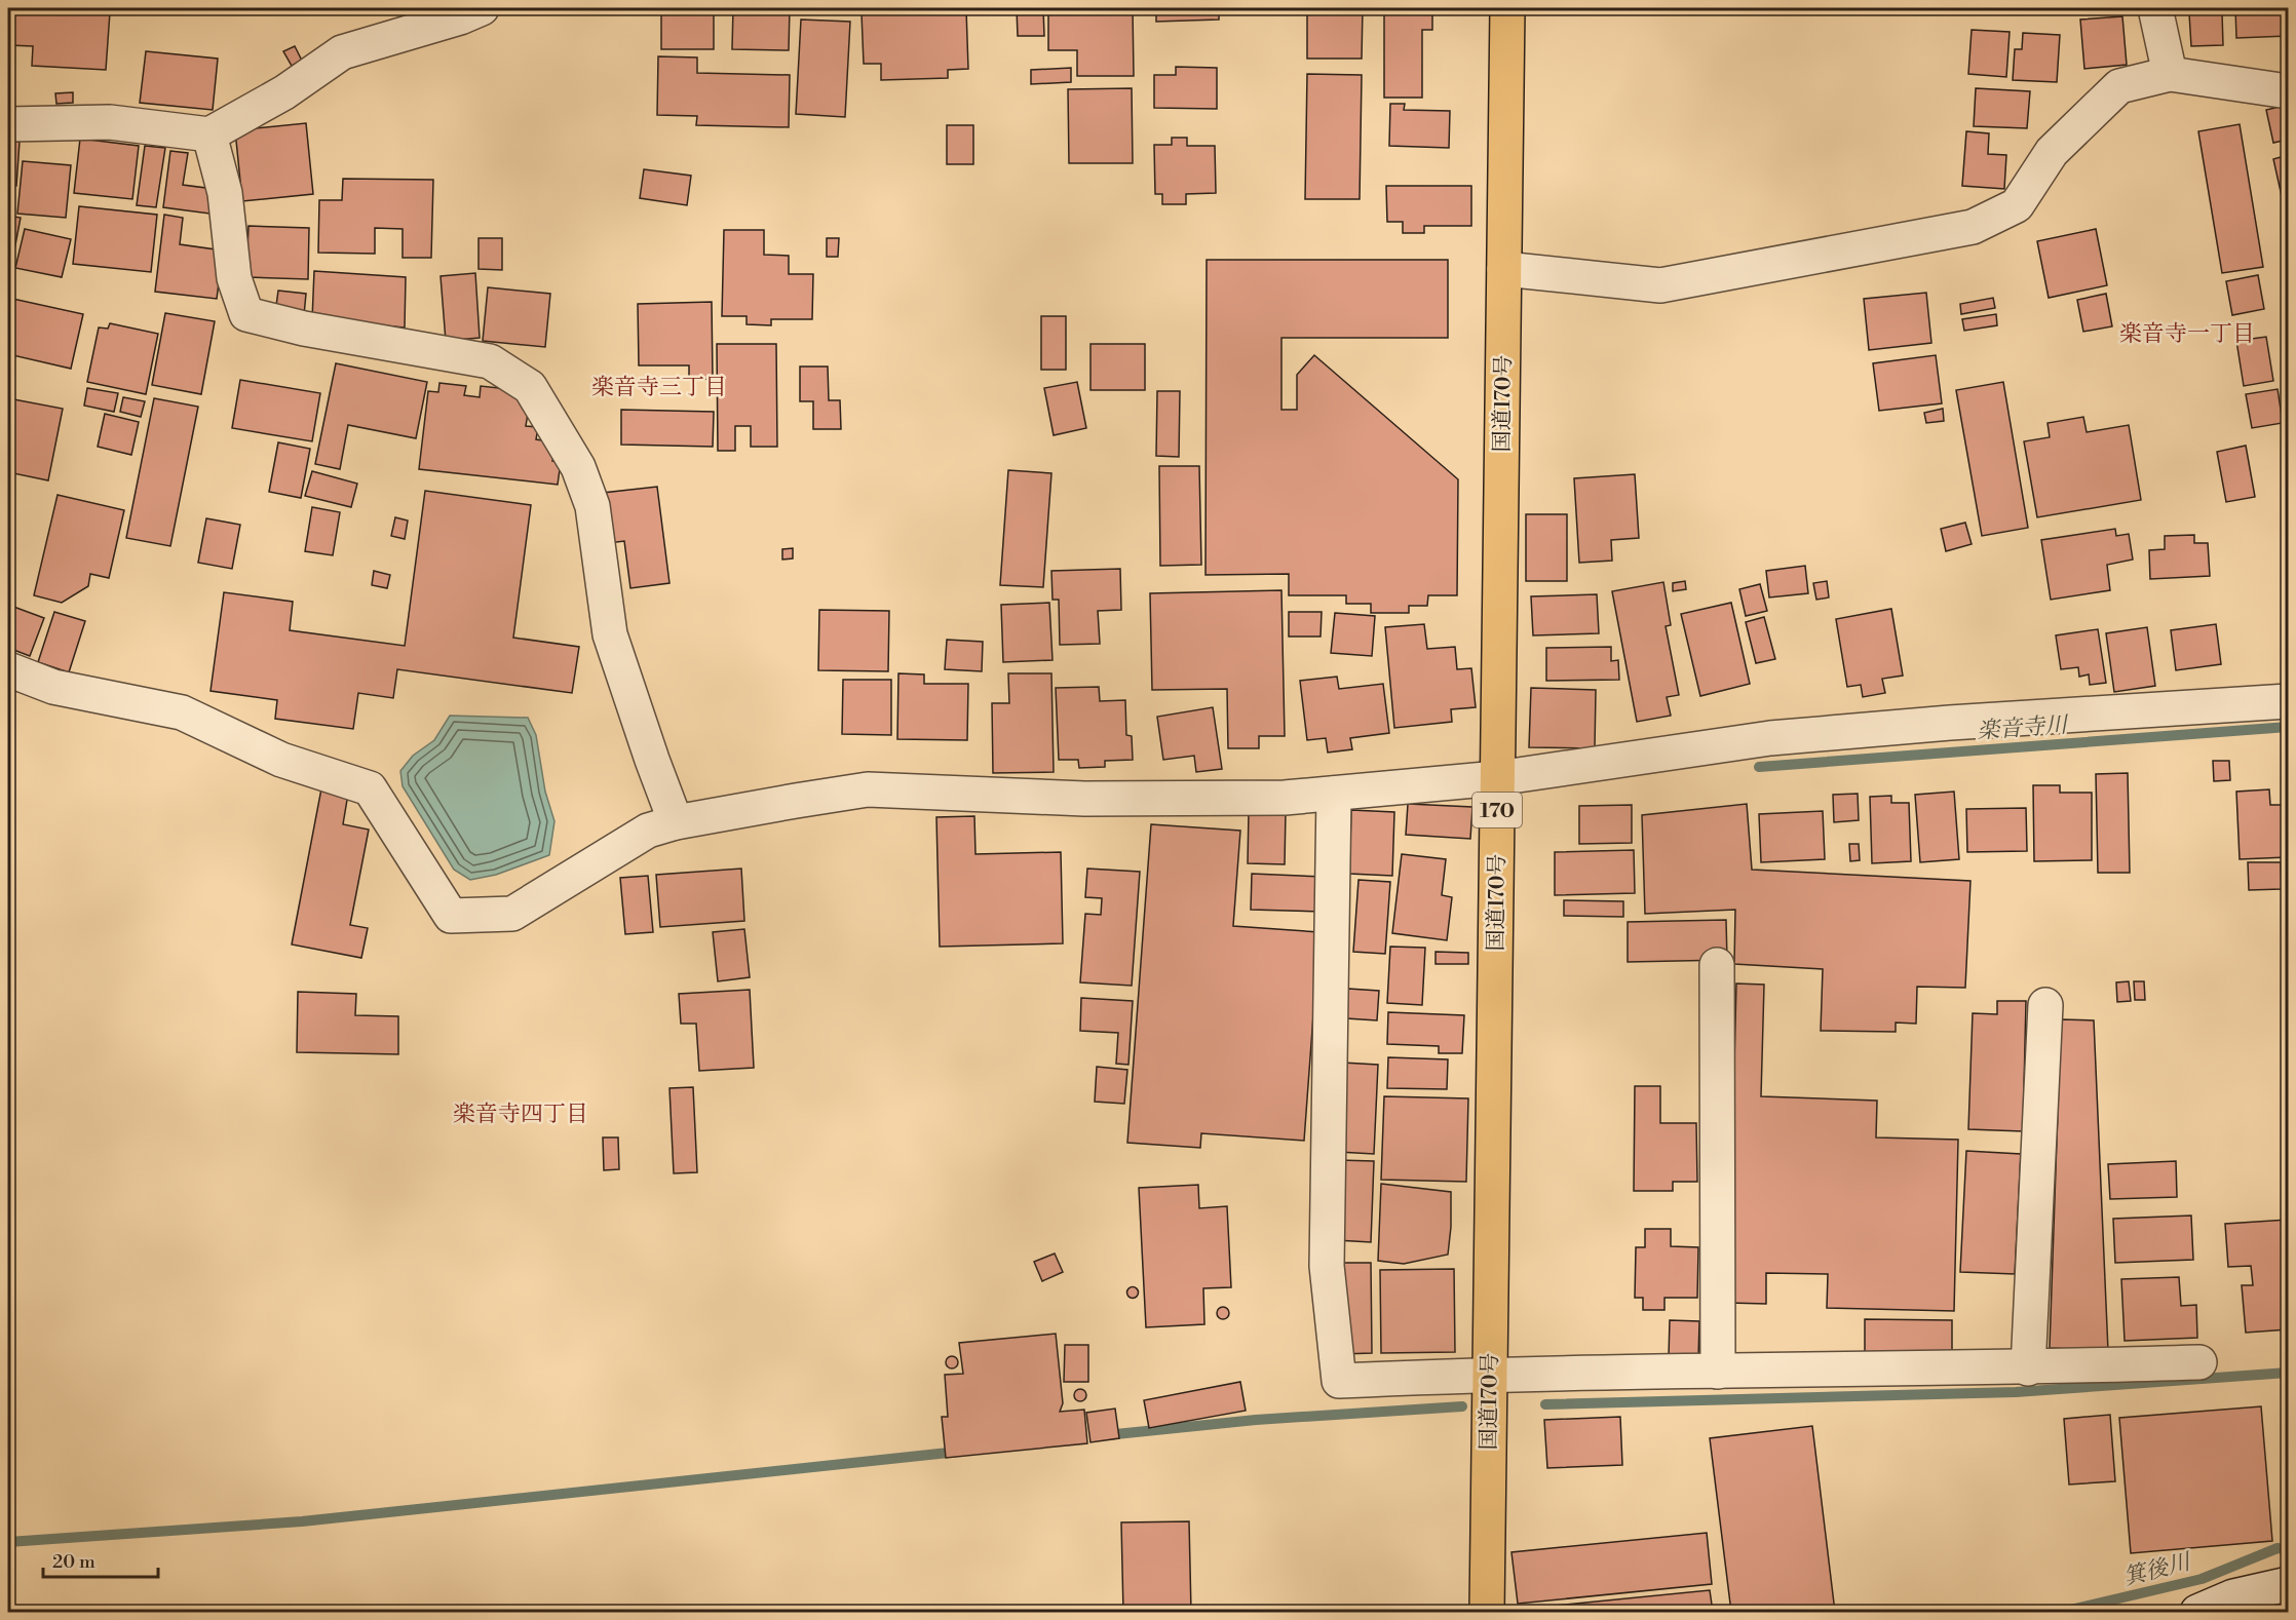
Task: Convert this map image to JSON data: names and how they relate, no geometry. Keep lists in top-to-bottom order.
{
  "streets": {
    "highway": ["国道170号", "170"]
  },
  "districts": ["楽音寺一丁目", "楽音寺三丁目", "楽音寺四丁目"],
  "water": ["楽音寺川", "箕後川"],
  "scale_bar": "20 m"
}
